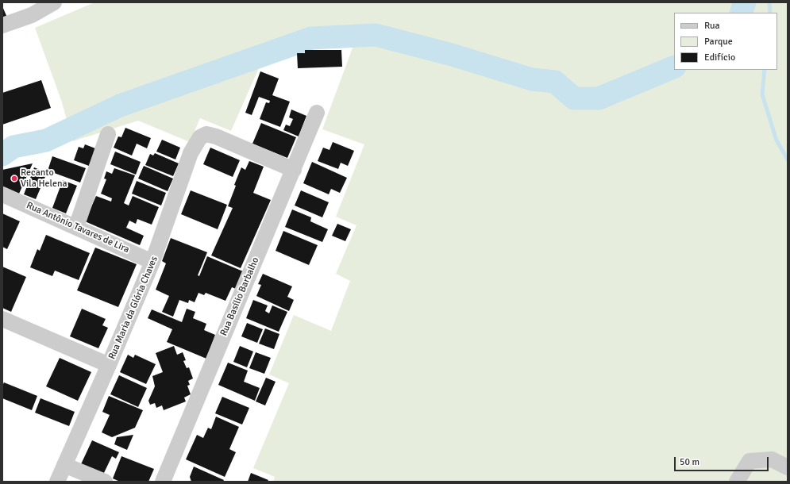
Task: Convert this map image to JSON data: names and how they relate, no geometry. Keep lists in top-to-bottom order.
{
  "streets": {
    "street": ["Rua Antônio Tavares de Lira", "Rua Basílio Barbalho", "Rua Maria da Glória Chaves"]
  },
  "crossings": [
    ["Rua Antônio Tavares de Lira", "Rua Maria da Glória Chaves"],
    ["Rua Basílio Barbalho", "Rua Maria da Glória Chaves"]
  ],
  "places": ["Recanto Vila Helena"],
  "legend": ["Rua", "Parque", "Edifício"],
  "scale_bar": "50 m"
}
